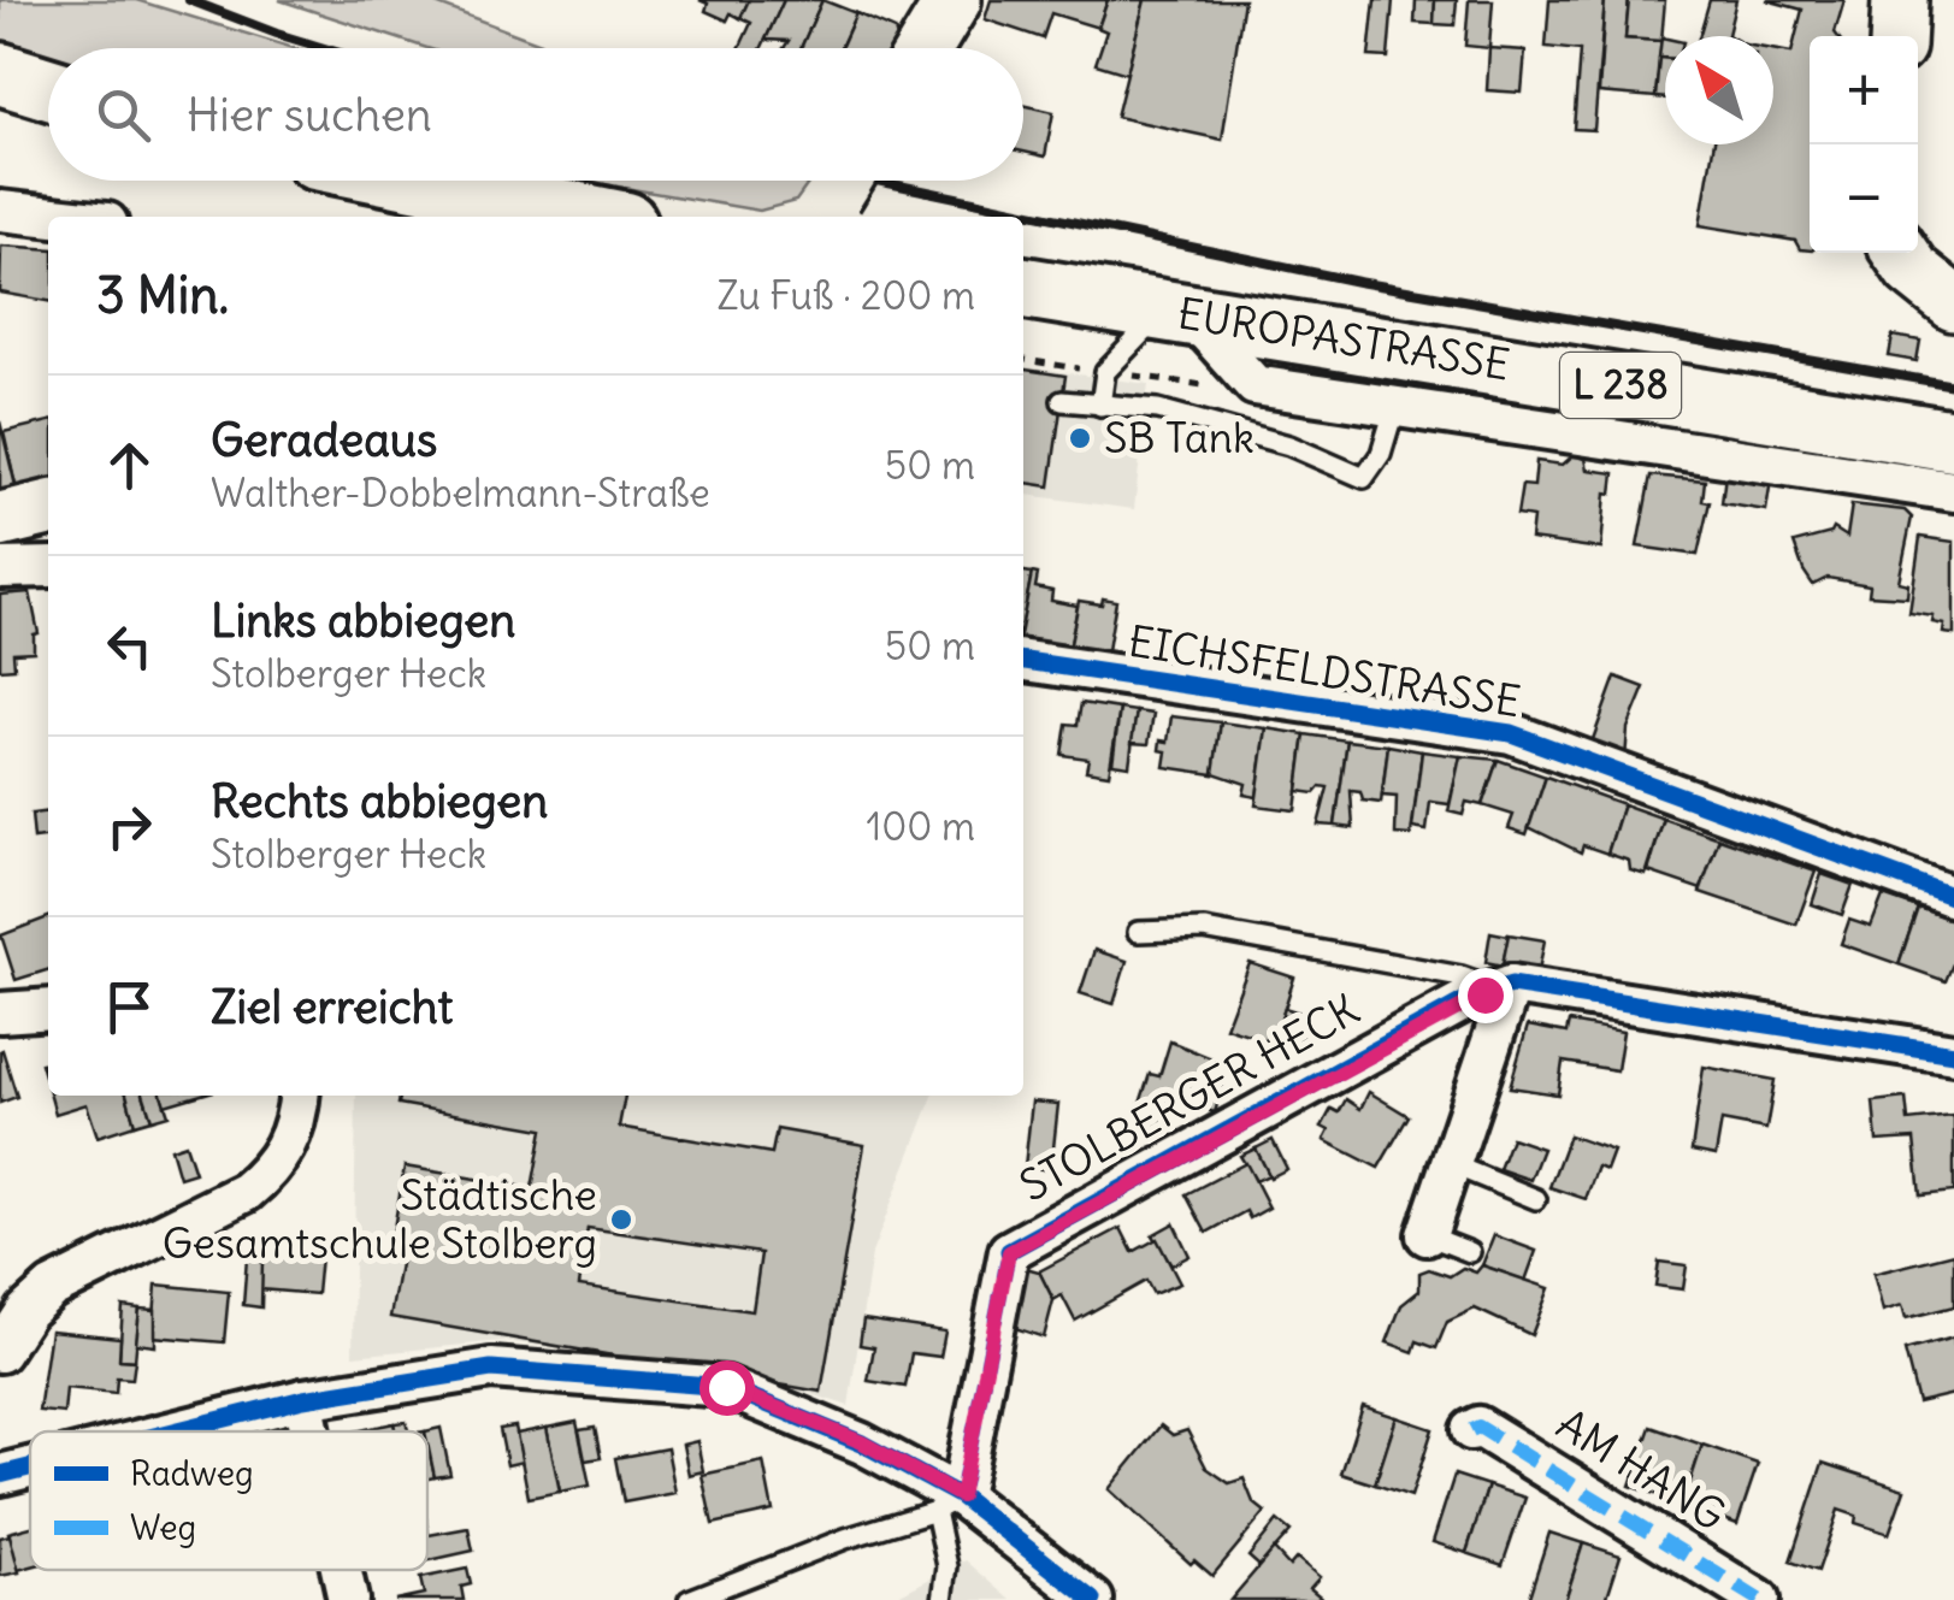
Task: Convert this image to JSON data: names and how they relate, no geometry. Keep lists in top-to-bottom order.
{
  "streets": {
    "main road": ["EUROPASTRASSE", "L 238"],
    "street": ["EICHSFELDSTRASSE", "STOLBERGER HECK", "AM HANG"]
  },
  "places": ["SB Tank", "Städtische Gesamtschule Stolberg"],
  "legend": ["Radweg", "Weg"],
  "north": "top left",
  "page": {
    "map_buttons": ["+", "−"],
    "search": "Hier suchen",
    "heading": ["3 Min.", "Zu Fuß · 200 m"],
    "list": [
      ["Geradeaus", "Walther-Dobbelmann-Straße", "50 m"],
      ["Links abbiegen", "Stolberger Heck", "50 m"],
      ["Rechts abbiegen", "Stolberger Heck", "100 m"],
      "Ziel erreicht"
    ]
  }
}
